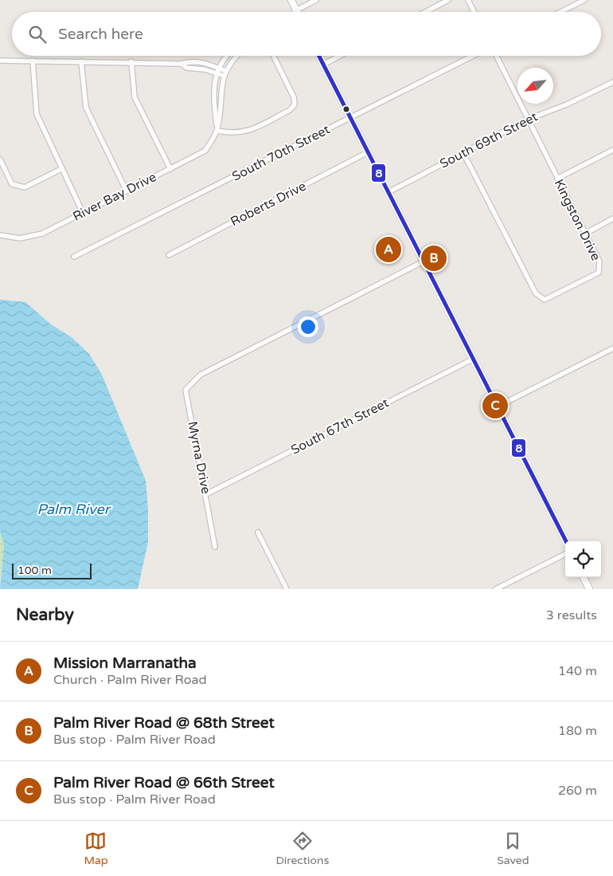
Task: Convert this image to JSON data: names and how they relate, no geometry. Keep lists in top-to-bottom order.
{
  "streets": {
    "street": [
      "South 69th Street",
      "South 70th Street",
      "River Bay Drive",
      "Roberts Drive",
      "Kingston Drive",
      "South 67th Street",
      "Myrna Drive"
    ]
  },
  "crossings": [
    ["South 69th Street", "Kingston Drive"],
    ["South 67th Street", "Myrna Drive"]
  ],
  "water": ["Palm River"],
  "lines": ["transit line 8"],
  "scale_bar": "100 m",
  "north": "bottom left",
  "page": {
    "search": "Search here",
    "pins": ["A", "B", "C"],
    "scale": "100 m",
    "heading": ["Nearby", "3 results"],
    "list": [
      {
        "mark": "A",
        "name": "Mission Marranatha",
        "note": "Church · Palm River Road",
        "value": "140 m"
      },
      {
        "mark": "B",
        "name": "Palm River Road @ 68th Street",
        "note": "Bus stop · Palm River Road",
        "value": "180 m"
      },
      {
        "mark": "C",
        "name": "Palm River Road @ 66th Street",
        "note": "Bus stop · Palm River Road",
        "value": "260 m"
      }
    ],
    "nav": ["Map", "Directions", "Saved"]
  }
}
